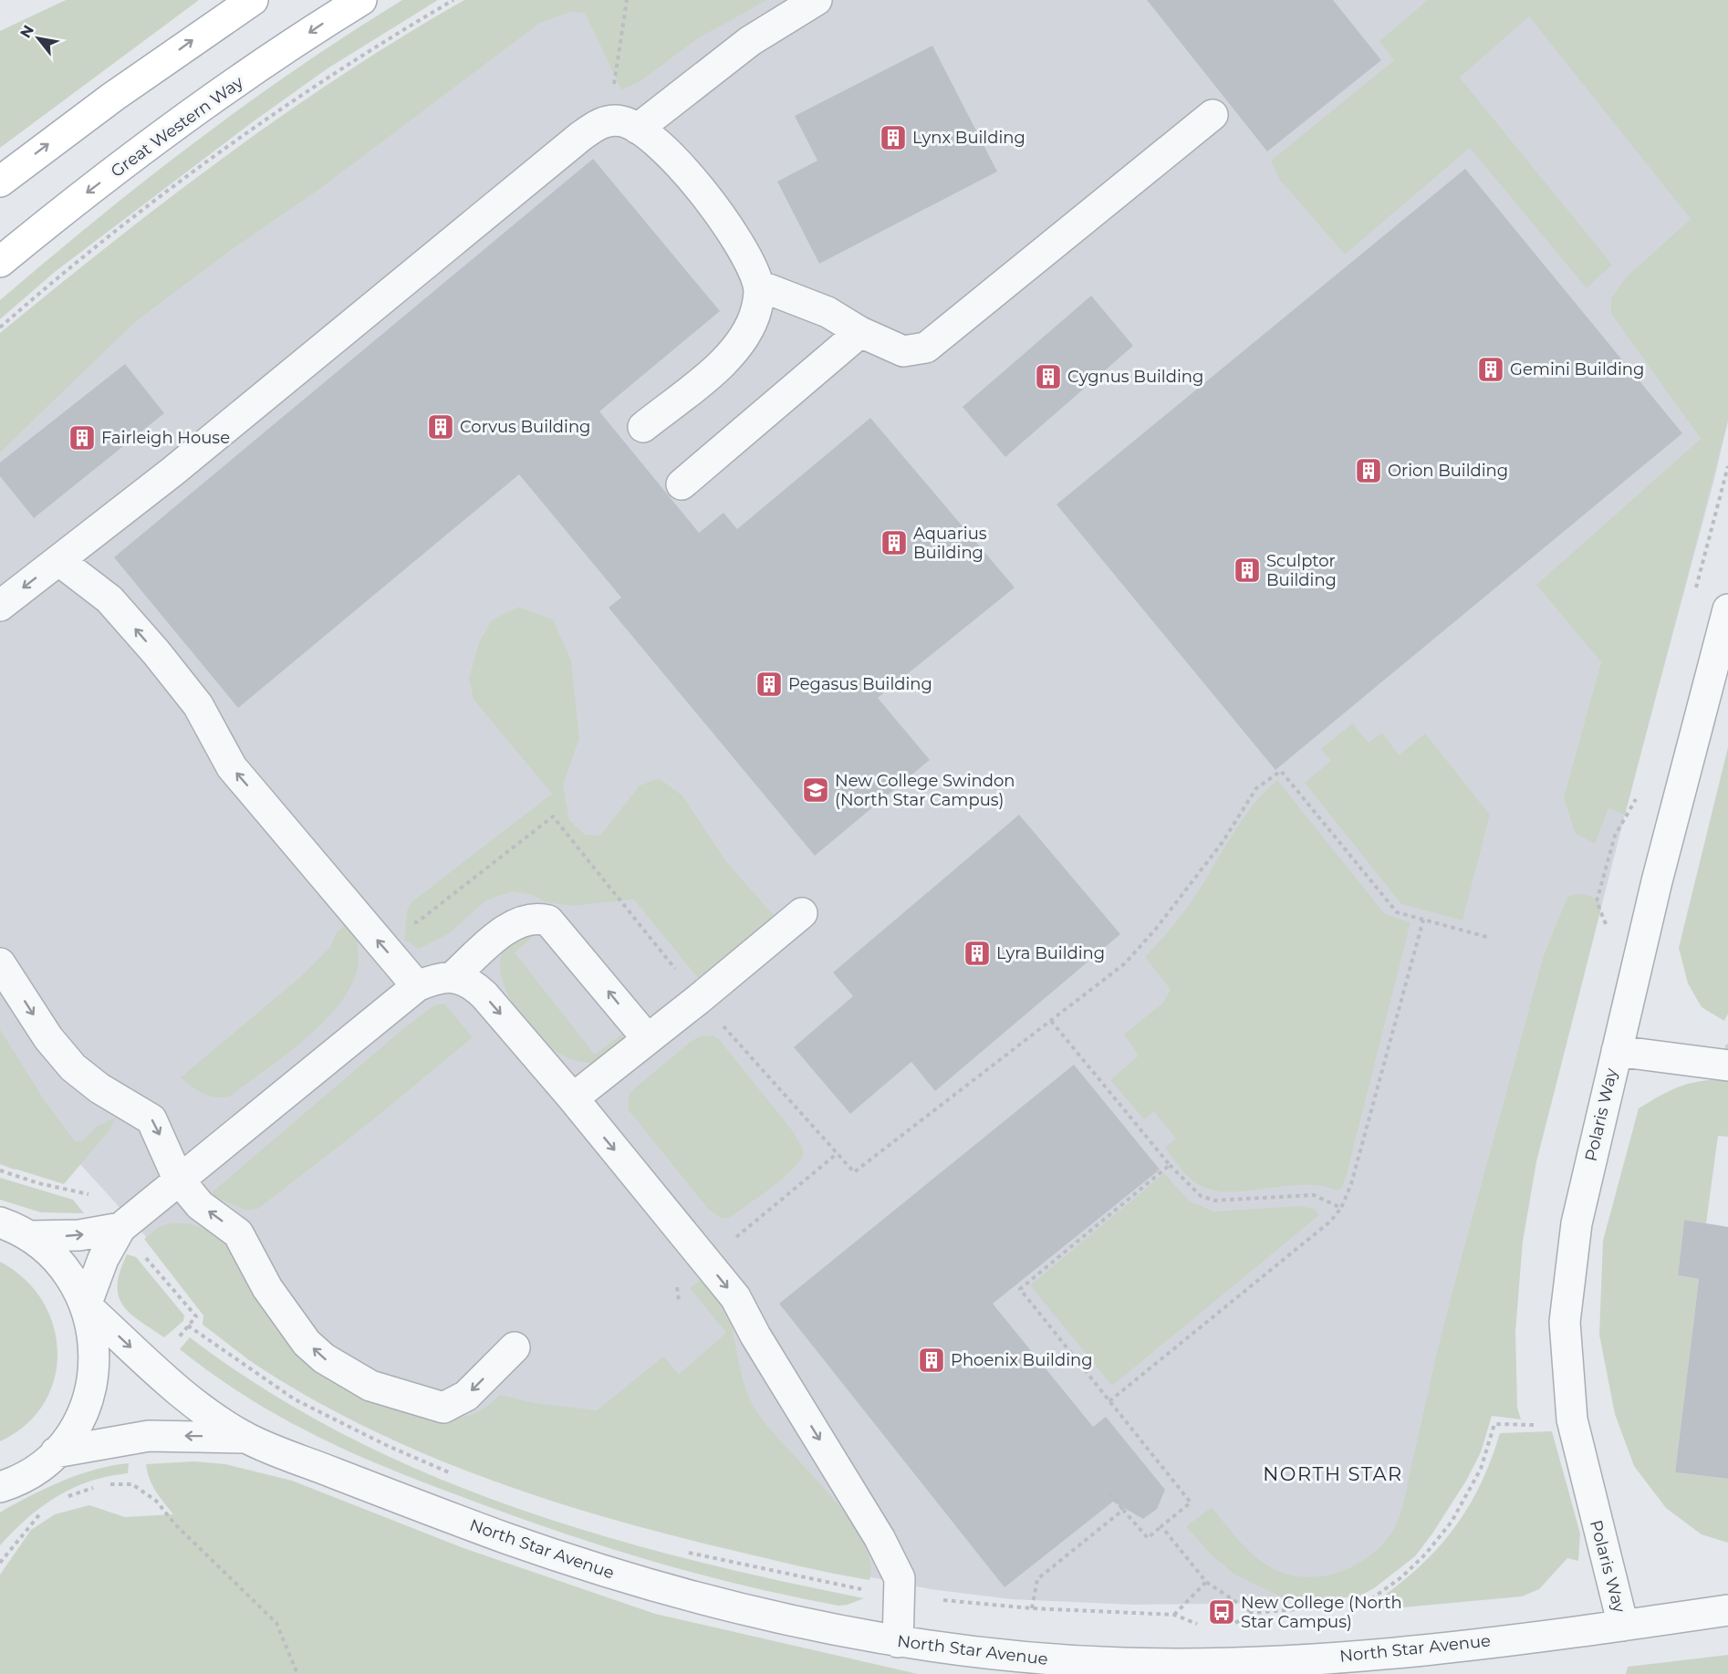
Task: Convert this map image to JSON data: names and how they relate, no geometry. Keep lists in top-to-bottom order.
{
  "streets": {
    "main road": ["Great Western Way"],
    "street": ["Polaris Way", "North Star Avenue"]
  },
  "crossings": [
    ["Polaris Way", "North Star Avenue"]
  ],
  "districts": ["NORTH STAR"],
  "places": {
    "building": [
      "Lynx Building",
      "Gemini Building",
      "Cygnus Building",
      "Corvus Building",
      "Fairleigh House",
      "Orion Building",
      "Aquarius Building",
      "Sculptor Building",
      "Pegasus Building",
      "Lyra Building",
      "Phoenix Building"
    ],
    "school or university": ["New College Swindon (North Star Campus)"],
    "bus stop": ["New College (North Star Campus)"]
  },
  "north": "top left"
}
